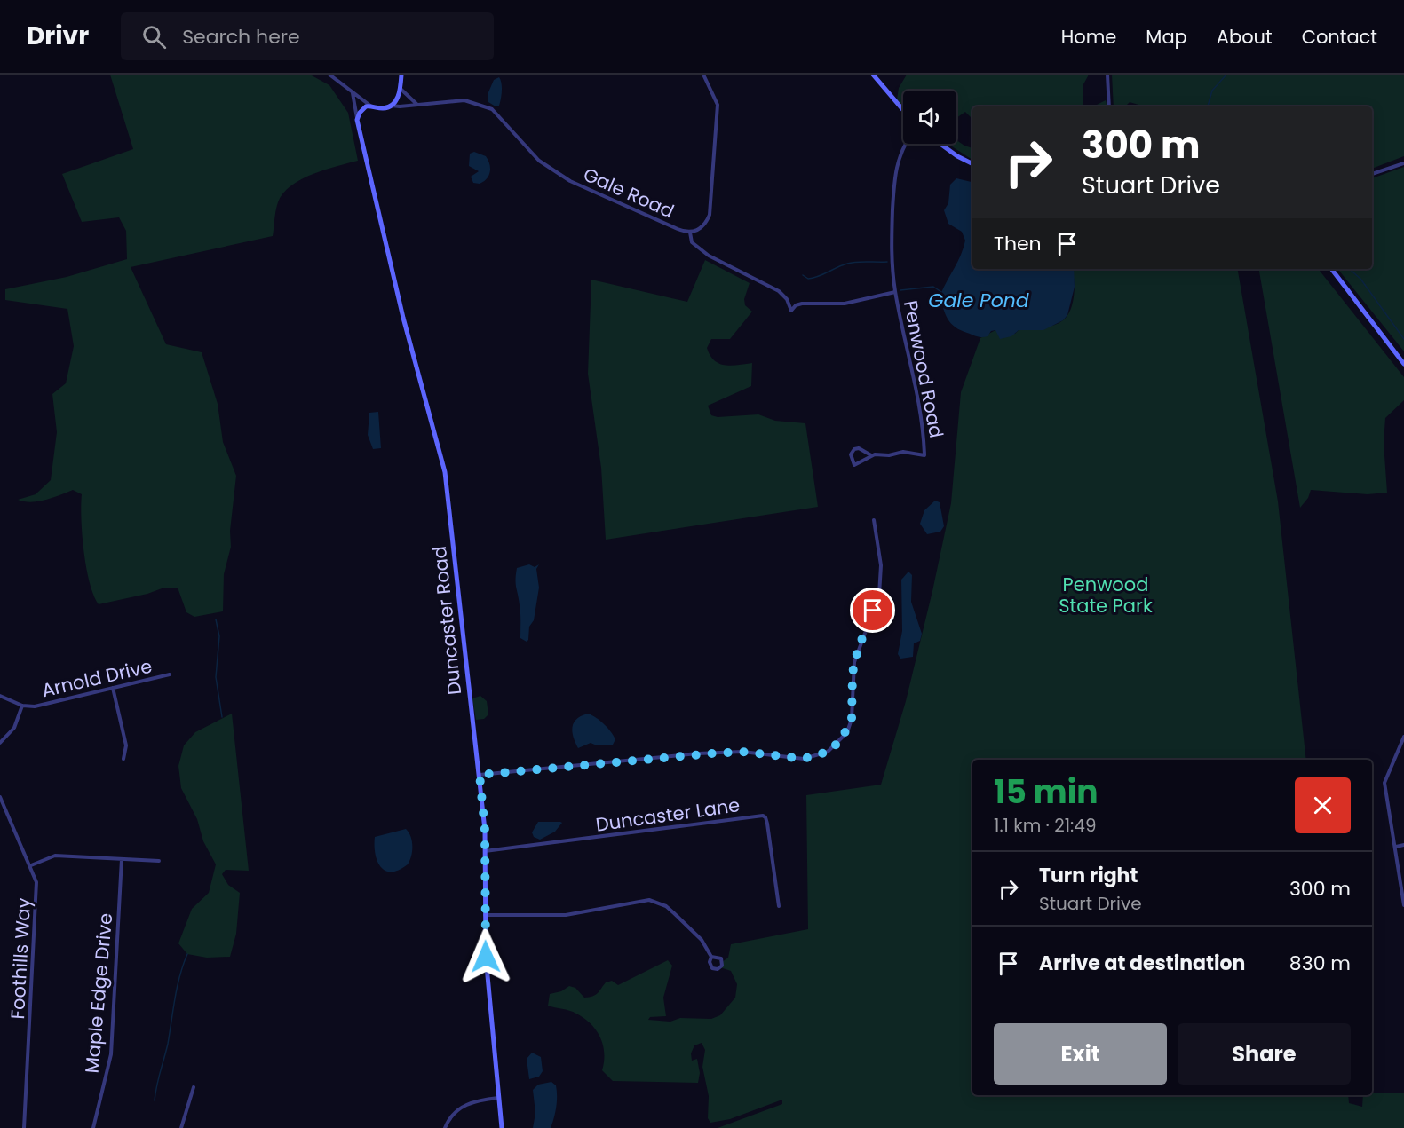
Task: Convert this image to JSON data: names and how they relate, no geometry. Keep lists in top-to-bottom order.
{
  "streets": {
    "street": [
      "Gale Road",
      "Penwood Road",
      "Duncaster Road",
      "Arnold Drive",
      "Duncaster Lane",
      "Foothills Way",
      "Maple Edge Drive"
    ]
  },
  "crossings": [
    ["Duncaster Road", "Duncaster Lane"]
  ],
  "water": ["Gale Pond"],
  "parks": ["Penwood State Park"],
  "page": {
    "header": "Drivr",
    "search": "Search here",
    "nav": [
      "Home",
      "Map",
      "About",
      "Contact"
    ],
    "turn": ["300 m", "Stuart Drive"],
    "then": "Then",
    "heading": ["15 min", "1.1 km · 21:49"],
    "list": [
      {
        "name": "Turn right",
        "note": "Stuart Drive",
        "value": "300 m"
      },
      {
        "name": "Arrive at destination",
        "value": "830 m"
      }
    ],
    "buttons": ["Exit", "Share"]
  }
}
